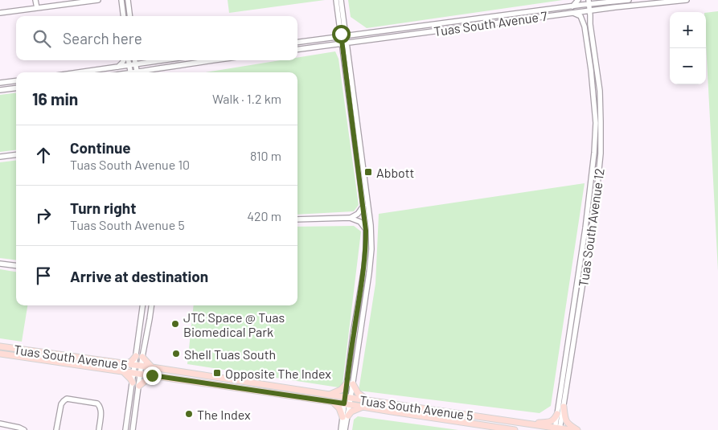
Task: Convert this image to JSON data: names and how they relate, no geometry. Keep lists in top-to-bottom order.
{
  "streets": {
    "main road": ["Tuas South Avenue 5"],
    "street": ["Tuas South Avenue 7", "Tuas South Avenue 12"]
  },
  "crossings": [
    ["Tuas South Avenue 7", "Tuas South Avenue 12"],
    ["Tuas South Avenue 12", "Tuas South Avenue 5"]
  ],
  "places": {
    "transit": ["Abbott", "Opposite The Index"],
    "other": ["JTC Space @ Tuas Biomedical Park", "Shell Tuas South", "The Index"]
  },
  "page": {
    "map_buttons": ["+", "−"],
    "search": "Search here",
    "heading": ["16 min", "Walk · 1.2 km"],
    "list": [
      ["Continue", "Tuas South Avenue 10", "810 m"],
      ["Turn right", "Tuas South Avenue 5", "420 m"],
      "Arrive at destination"
    ]
  }
}
